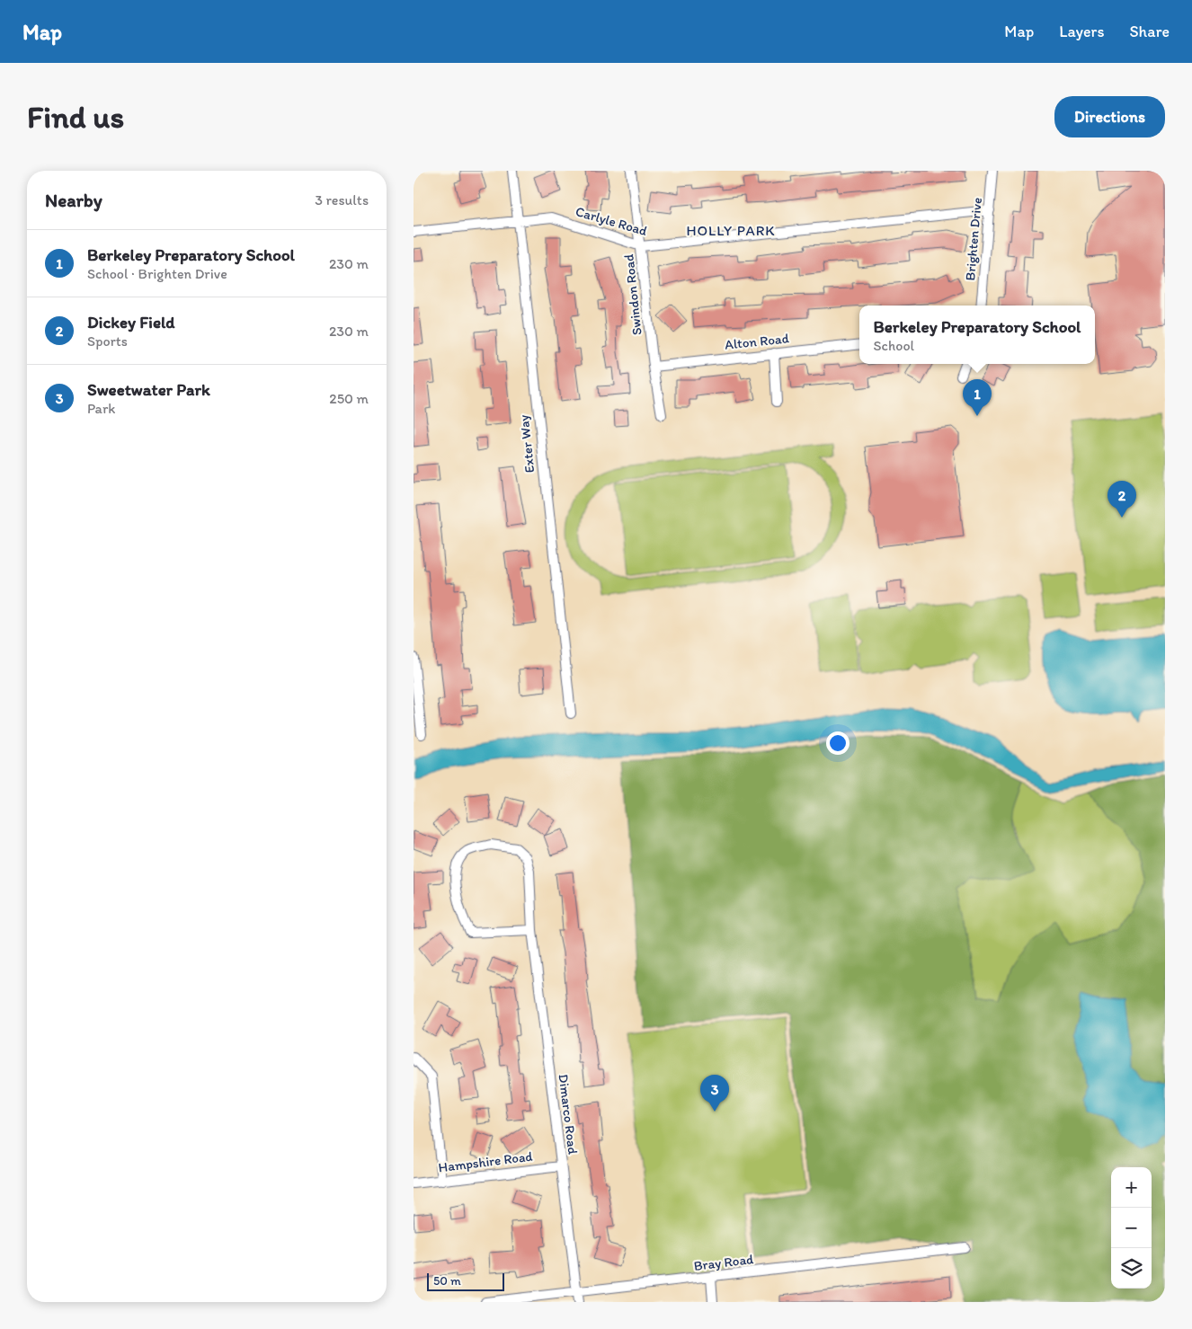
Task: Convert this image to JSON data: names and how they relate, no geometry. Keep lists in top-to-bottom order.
{
  "streets": {
    "street": [
      "Carlyle Road",
      "Brighten Drive",
      "Swindon Road",
      "Alton Road",
      "Exter Way",
      "Dimarco Road",
      "Hampshire Road",
      "Bray Road"
    ]
  },
  "crossings": [
    ["Carlyle Road", "Brighten Drive"],
    ["Carlyle Road", "Swindon Road"],
    ["Carlyle Road", "Exter Way"],
    ["Swindon Road", "Alton Road"],
    ["Dimarco Road", "Hampshire Road"],
    ["Dimarco Road", "Bray Road"]
  ],
  "districts": ["HOLLY PARK"],
  "scale_bar": "50 m",
  "page": {
    "header": "Map",
    "nav": ["Map", "Layers", "Share"],
    "buttons": "Directions",
    "title": "Find us",
    "heading": ["Nearby", "3 results"],
    "list": [
      {
        "mark": "1",
        "name": "Berkeley Preparatory School",
        "note": "School · Brighten Drive",
        "value": "230 m"
      },
      {
        "mark": "2",
        "name": "Dickey Field",
        "note": "Sports",
        "value": "230 m"
      },
      {
        "mark": "3",
        "name": "Sweetwater Park",
        "note": "Park",
        "value": "250 m"
      }
    ],
    "popup": ["Berkeley Preparatory School", "School"],
    "pins": ["1", "2", "3"],
    "map_buttons": ["+", "−"],
    "scale": "50 m"
  }
}
